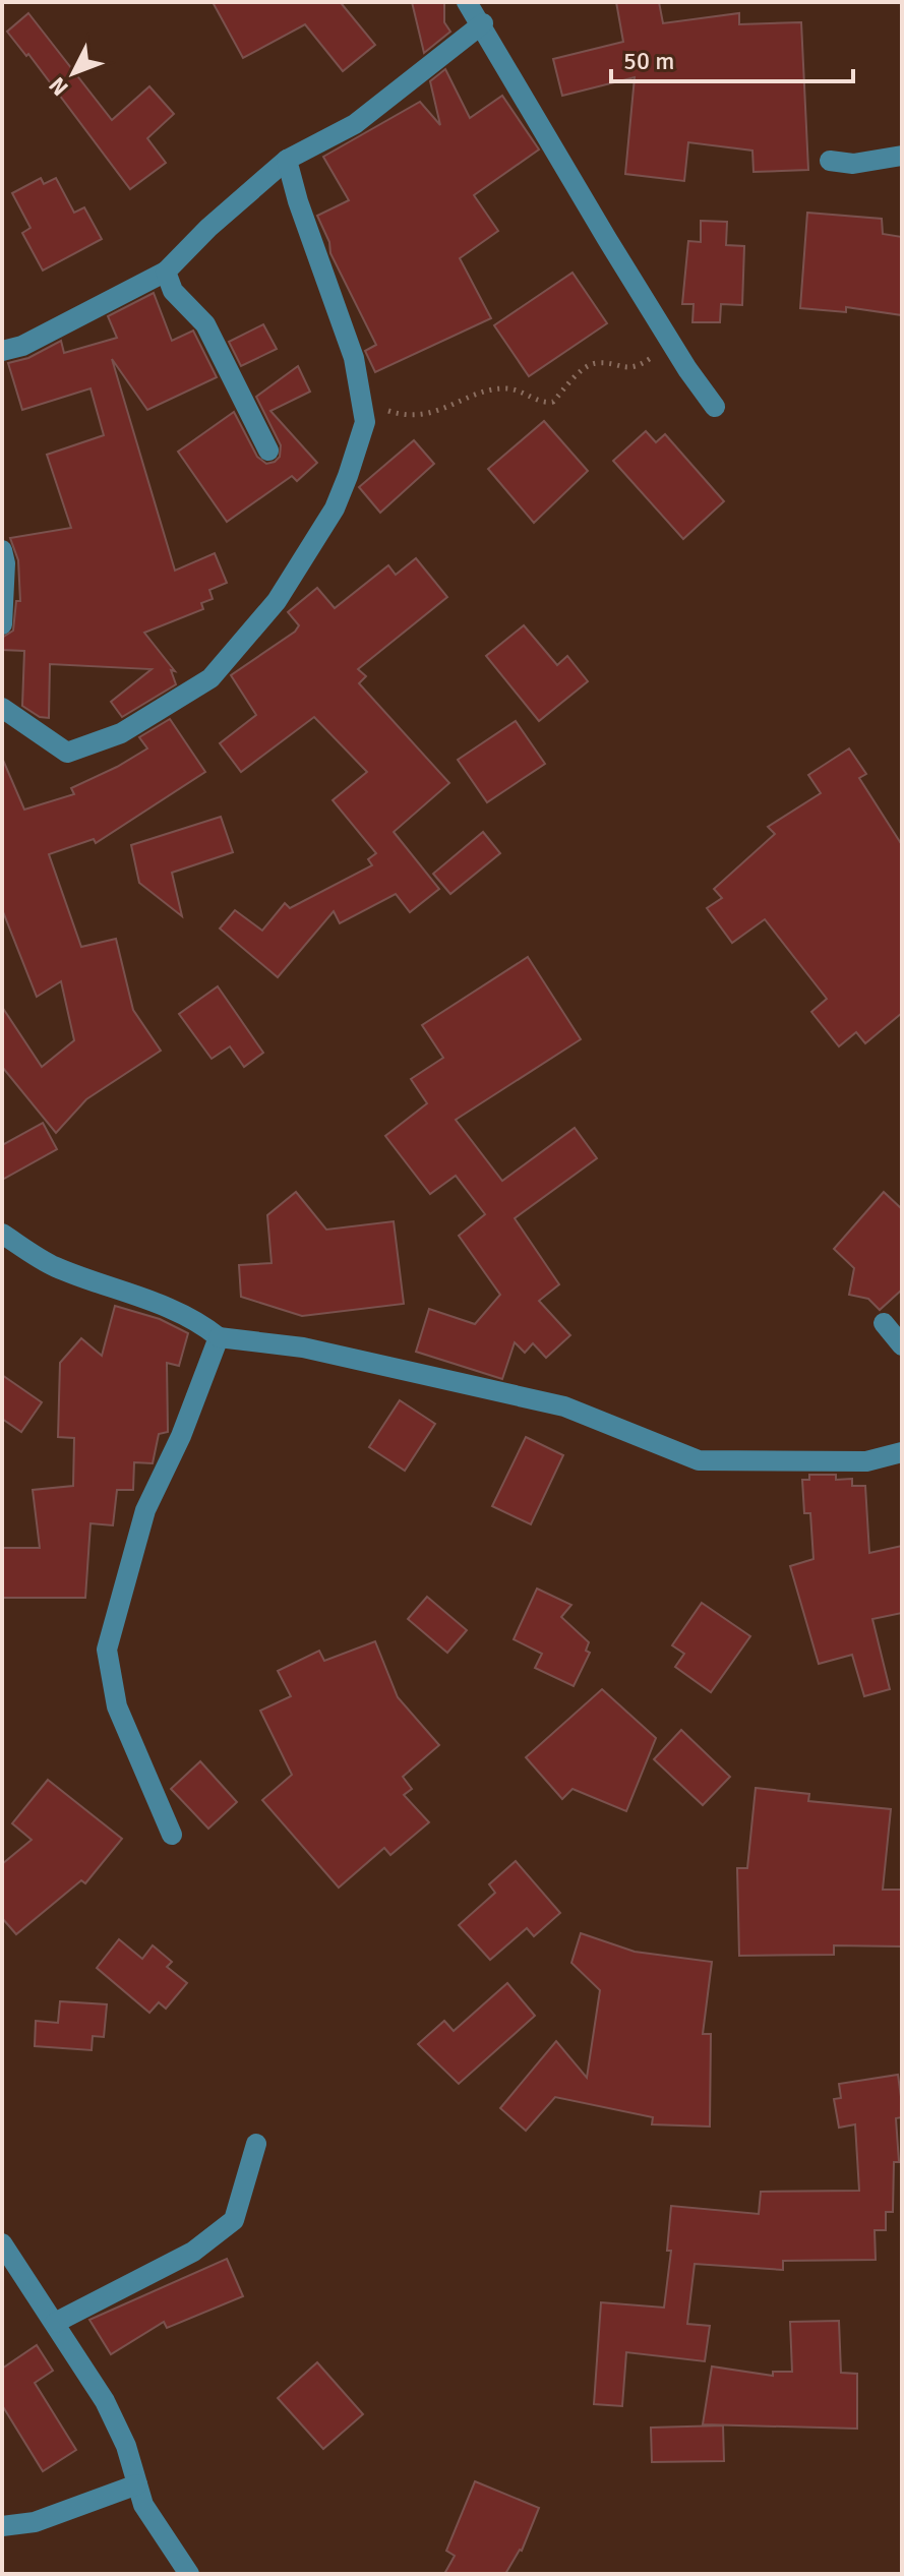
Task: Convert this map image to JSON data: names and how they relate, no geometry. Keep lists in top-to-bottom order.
{
  "scale_bar": "50 m",
  "north": "bottom left"
}
